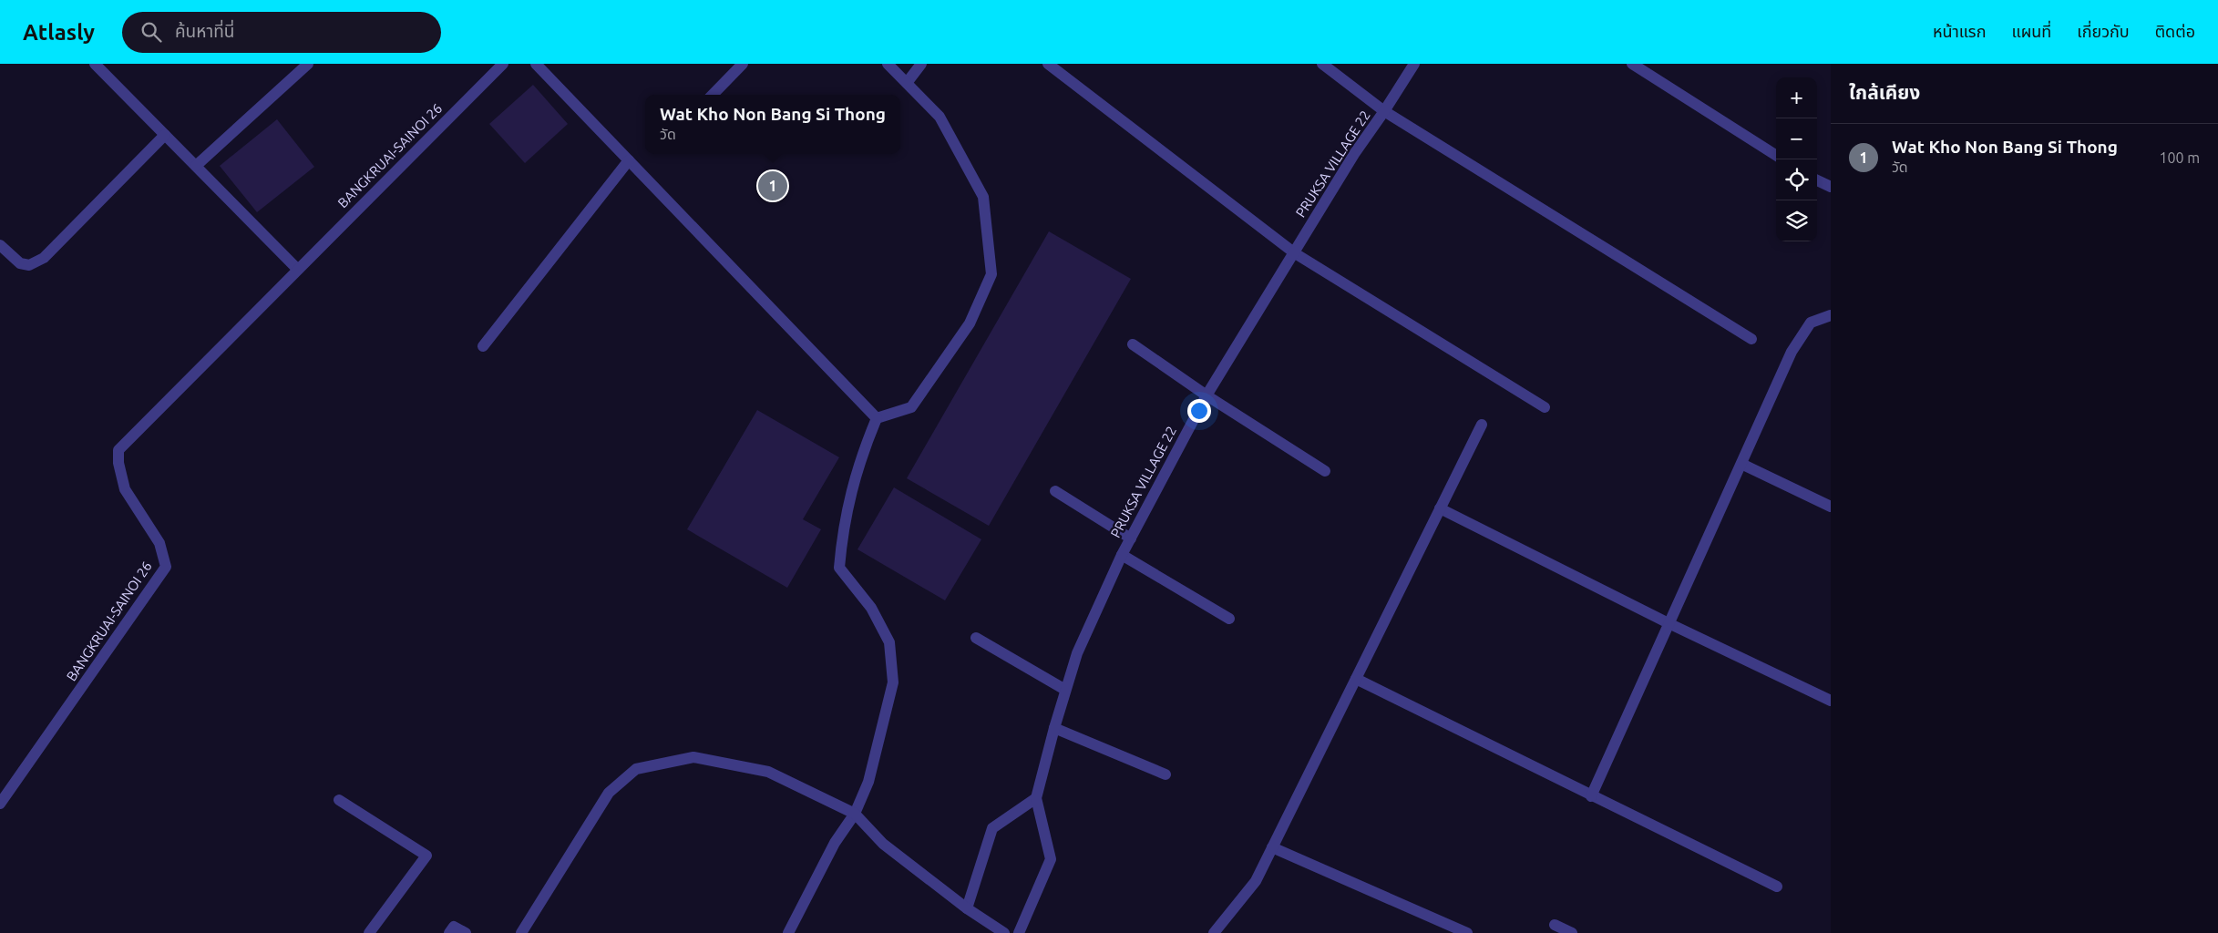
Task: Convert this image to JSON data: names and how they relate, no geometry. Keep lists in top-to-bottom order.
{
  "streets": {
    "street": ["BANGKRUAI-SAINOI 26", "PRUKSA VILLAGE 22"]
  },
  "page": {
    "header": "Atlasly",
    "search": "ค้นหาที่นี่",
    "nav": [
      "หน้าแรก",
      "แผนที่",
      "เกี่ยวกับ",
      "ติดต่อ"
    ],
    "heading": "ใกล้เคียง",
    "map_buttons": ["+", "−"],
    "popup": ["Wat Kho Non Bang Si Thong", "วัด"],
    "list": [
      {
        "mark": "1",
        "name": "Wat Kho Non Bang Si Thong",
        "note": "วัด",
        "value": "100 m"
      }
    ],
    "pins": "1"
  }
}
